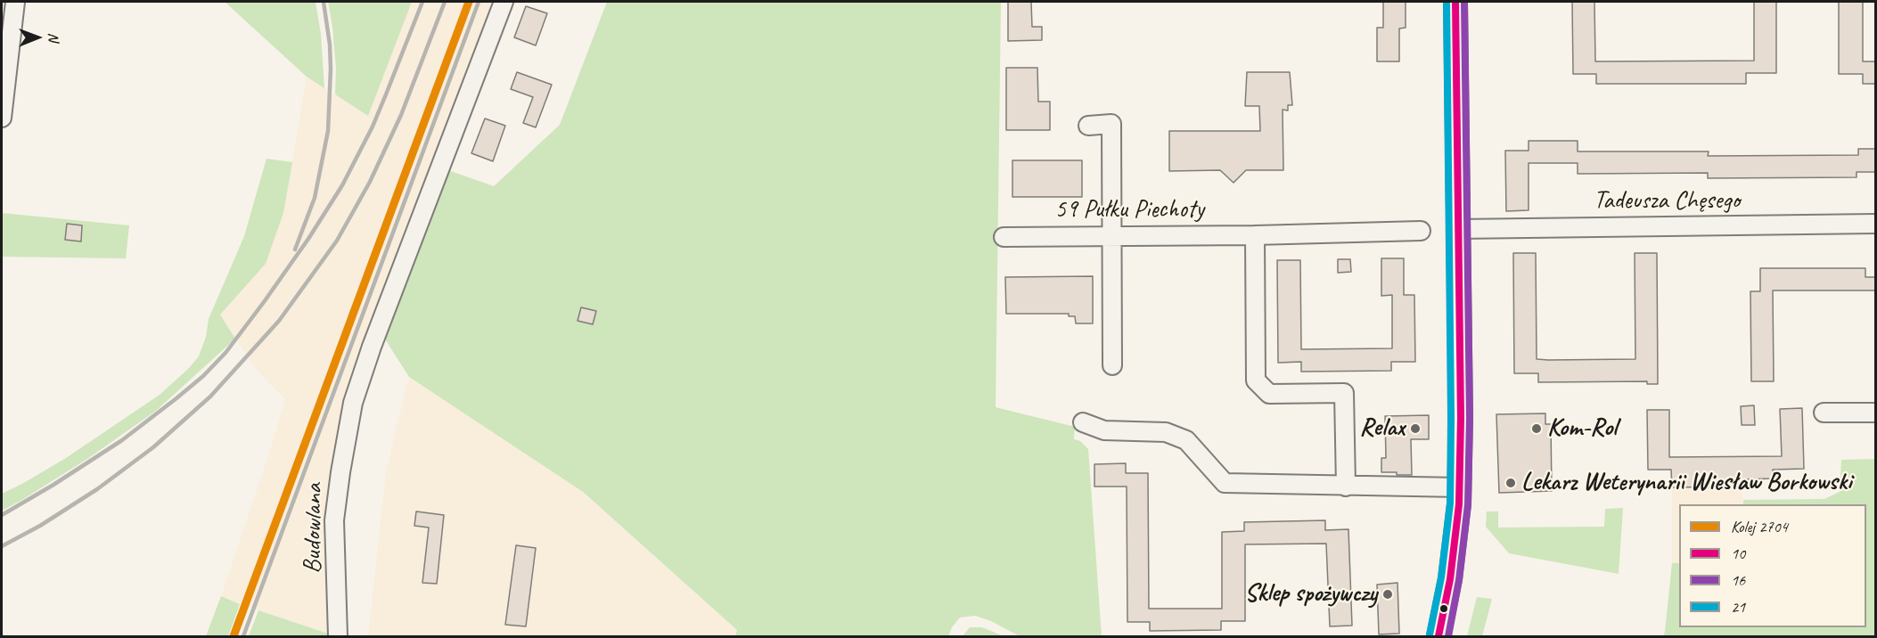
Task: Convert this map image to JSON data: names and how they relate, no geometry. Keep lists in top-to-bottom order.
{
  "streets": {
    "street": ["Tadeusza Chęsego", "59 Pułku Piechoty", "Budowlana"]
  },
  "places": [
    "Relax",
    "Kom-Rol",
    "Lekarz Weterynarii Wiesław Borkowski",
    "Sklep spożywczy"
  ],
  "lines": [
    "rail line 2704",
    "transit line 10",
    "transit line 16",
    "transit line 21"
  ],
  "legend": [
    "Kolej 2704",
    "10",
    "16",
    "21"
  ],
  "north": "right"
}
